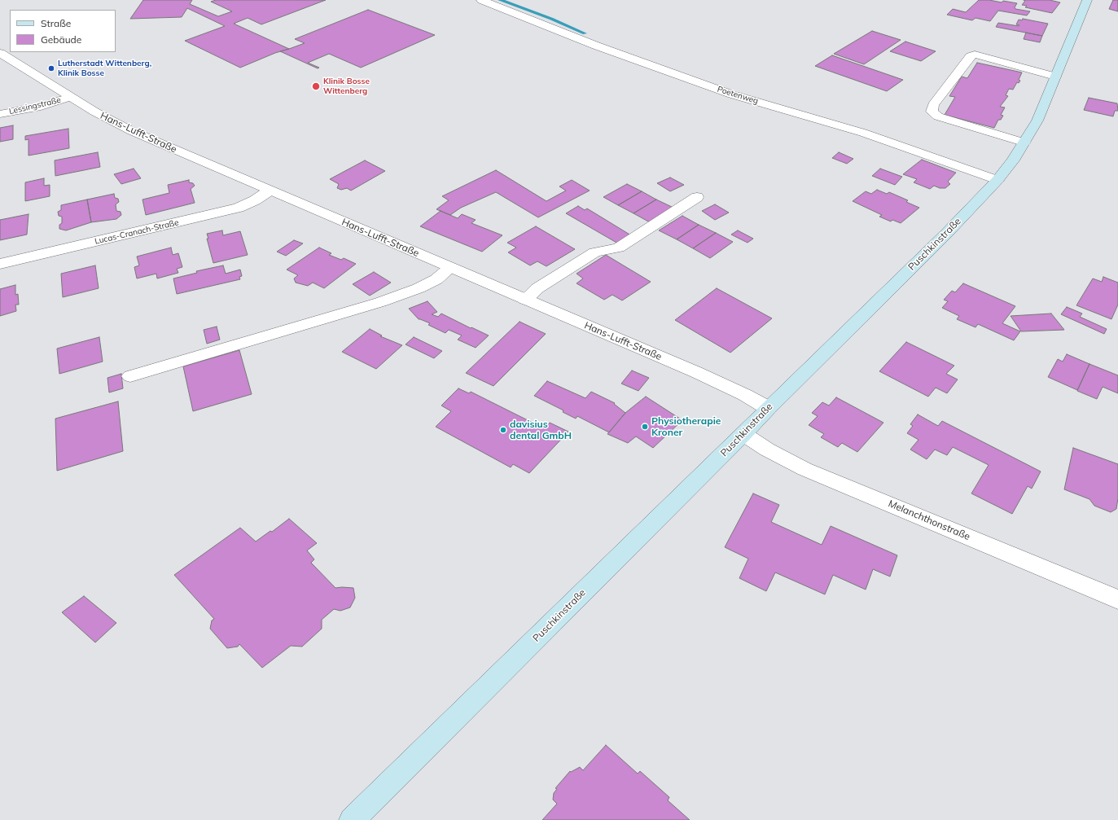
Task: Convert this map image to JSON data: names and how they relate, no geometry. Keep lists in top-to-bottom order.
{
  "streets": {
    "main road": ["Puschkinstraße"],
    "street": [
      "Poetenweg",
      "Lessingstraße",
      "Hans-Lufft-Straße",
      "Lucas-Cranach-Straße",
      "Melanchthonstraße"
    ]
  },
  "crossings": [
    ["Poetenweg", "Puschkinstraße"],
    ["Lessingstraße", "Hans-Lufft-Straße"],
    ["Hans-Lufft-Straße", "Lucas-Cranach-Straße"],
    ["Hans-Lufft-Straße", "Puschkinstraße"],
    ["Puschkinstraße", "Melanchthonstraße"]
  ],
  "places": [
    "Lutherstadt Wittenberg, Klinik Bosse",
    "Klinik Bosse Wittenberg",
    "Physiotherapie Kroner",
    "davisius dental GmbH"
  ],
  "legend": ["Straße", "Gebäude"]
}
